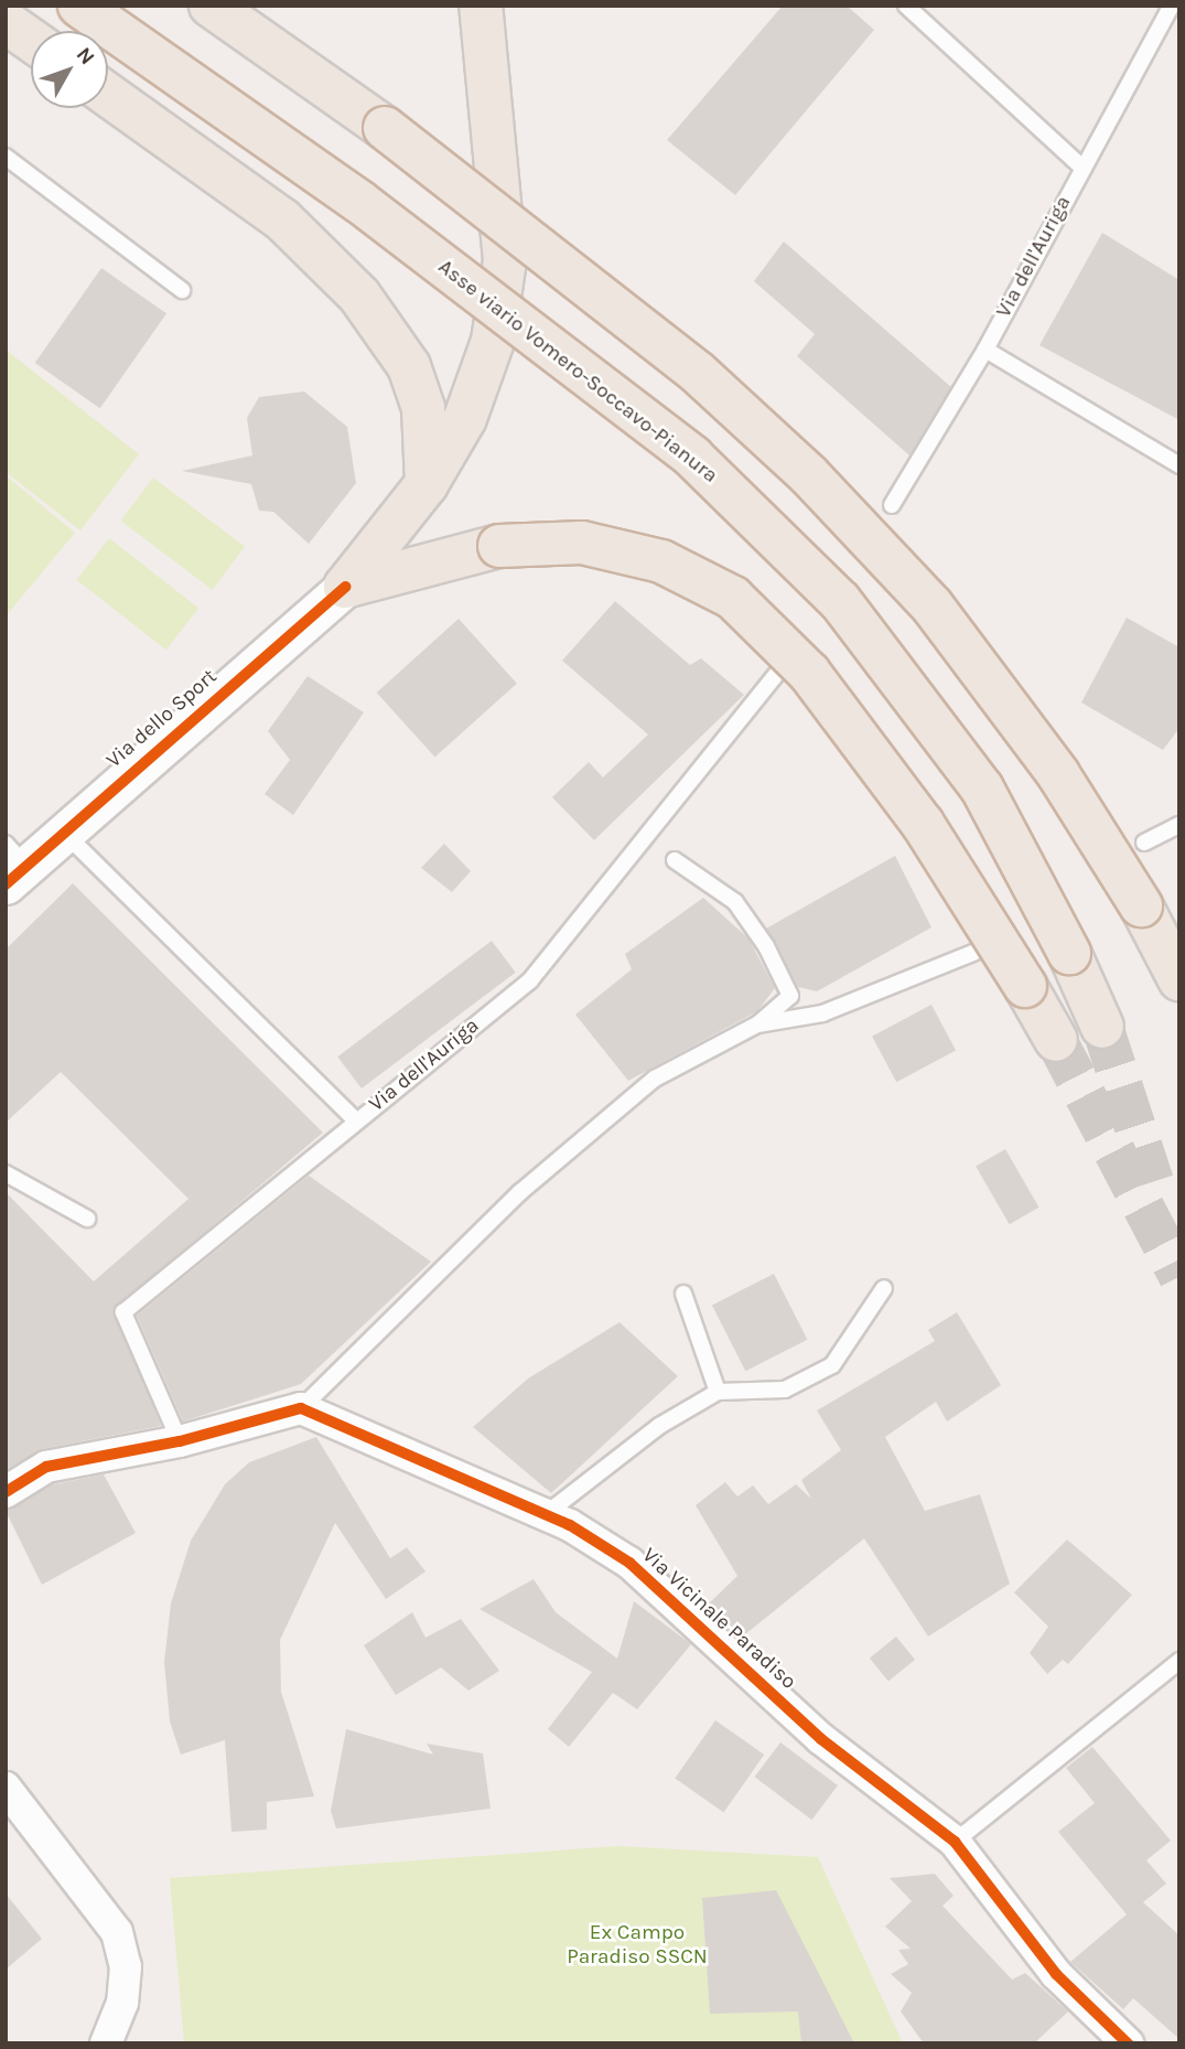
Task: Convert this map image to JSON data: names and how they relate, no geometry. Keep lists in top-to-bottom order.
{
  "streets": {
    "highway": ["Asse viario Vomero-Soccavo-Pianura"],
    "street": ["Via dello Sport", "Via Vicinale Paradiso"],
    "lane": ["Via dell'Auriga"]
  },
  "parks": ["Ex Campo Paradiso SSCN"],
  "north": "top right"
}
